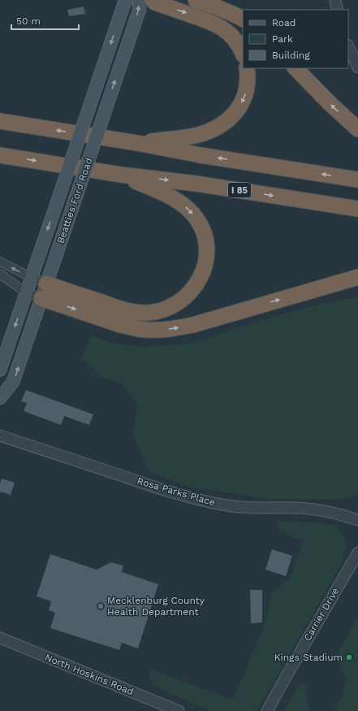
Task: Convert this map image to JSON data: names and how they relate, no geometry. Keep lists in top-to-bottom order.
{
  "streets": {
    "highway": ["I 85"],
    "main road": ["Beatties Ford Road"],
    "street": ["Rosa Parks Place", "Carrier Drive", "North Hoskins Road"]
  },
  "places": ["Mecklenburg County Health Department", "Kings Stadium"],
  "legend": ["Road", "Park", "Building"],
  "scale_bar": "50 m"
}
